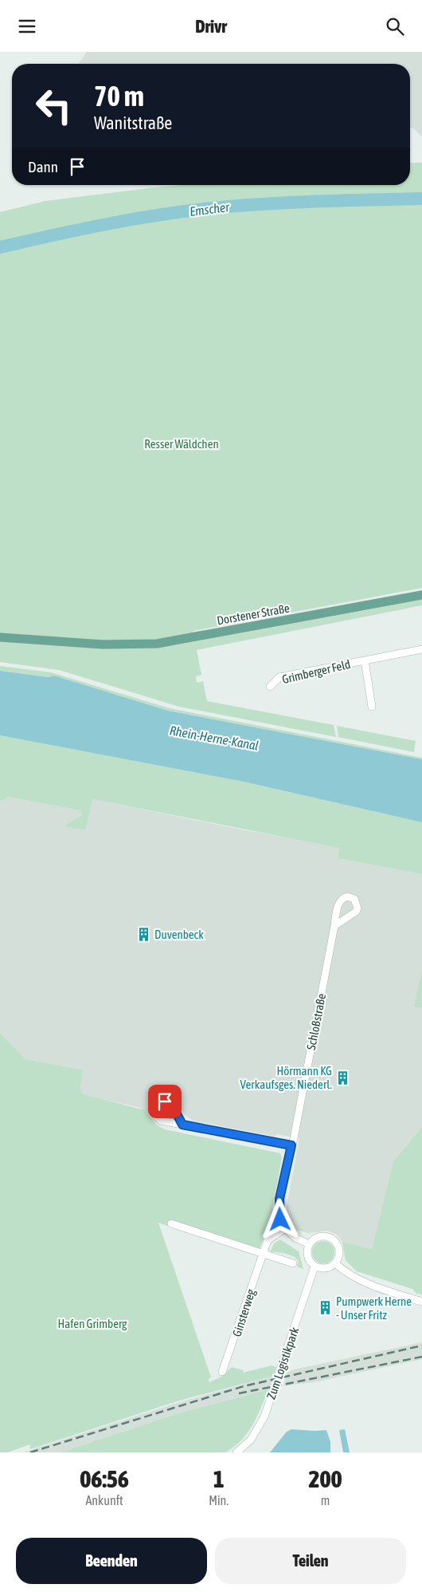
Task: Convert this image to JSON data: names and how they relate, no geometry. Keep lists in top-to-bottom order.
{
  "streets": {
    "main road": ["Dorstener Straße"],
    "street": [
      "Grimberger Feld",
      "Schloßstraße",
      "Ginsterweg",
      "Zum Logistikpark"
    ]
  },
  "crossings": [
    ["Schloßstraße", "Ginsterweg"]
  ],
  "water": ["Emscher", "Rhein-Herne-Kanal"],
  "parks": ["Resser Wäldchen", "Hafen Grimberg"],
  "places": {
    "building": ["Duvenbeck", "Hörmann KG Verkaufsges. Niederl.", "Pumpwerk Herne - Unser Fritz"]
  },
  "page": {
    "header": "Drivr",
    "turn": ["70 m", "Wanitstraße"],
    "then": "Dann",
    "eta": [
      "06:56",
      "Ankunft",
      "1",
      "Min.",
      "200",
      "m"
    ],
    "buttons": ["Beenden", "Teilen"]
  }
}
